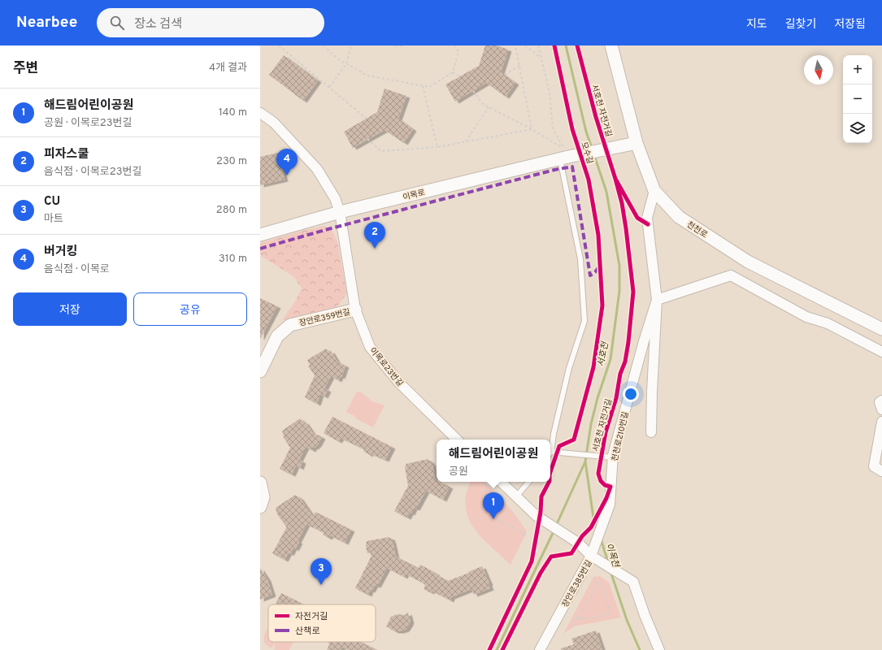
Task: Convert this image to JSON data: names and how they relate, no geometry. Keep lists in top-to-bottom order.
{
  "streets": {
    "street": [
      "이목로",
      "천천로",
      "장안로359번길",
      "이목로23번길",
      "천천로210번길",
      "장안로385번길"
    ],
    "cycle path": ["서호천 자전거길", "모수길"]
  },
  "crossings": [
    ["이목로", "천천로"],
    ["이목로", "이목로23번길"],
    ["천천로", "천천로210번길"],
    ["장안로359번길", "이목로23번길"],
    ["천천로210번길", "장안로385번길"]
  ],
  "water": ["서호천", "이목천"],
  "legend": ["자전거길", "산책로"],
  "north": "bottom",
  "page": {
    "header": "Nearbee",
    "search": "장소 검색",
    "nav": ["지도", "길찾기", "저장됨"],
    "heading": ["주변", "4개 결과"],
    "map_buttons": ["+", "−"],
    "list": [
      {
        "mark": "1",
        "name": "해드림어린이공원",
        "note": "공원 · 이목로23번길",
        "value": "140 m"
      },
      {
        "mark": "2",
        "name": "피자스쿨",
        "note": "음식점 · 이목로23번길",
        "value": "230 m"
      },
      {
        "mark": "3",
        "name": "CU",
        "note": "마트",
        "value": "280 m"
      },
      {
        "mark": "4",
        "name": "버거킹",
        "note": "음식점 · 이목로",
        "value": "310 m"
      }
    ],
    "pins": [
      "4",
      "2",
      "1",
      "3"
    ],
    "buttons": ["저장", "공유"],
    "popup": ["해드림어린이공원", "공원"]
  }
}
